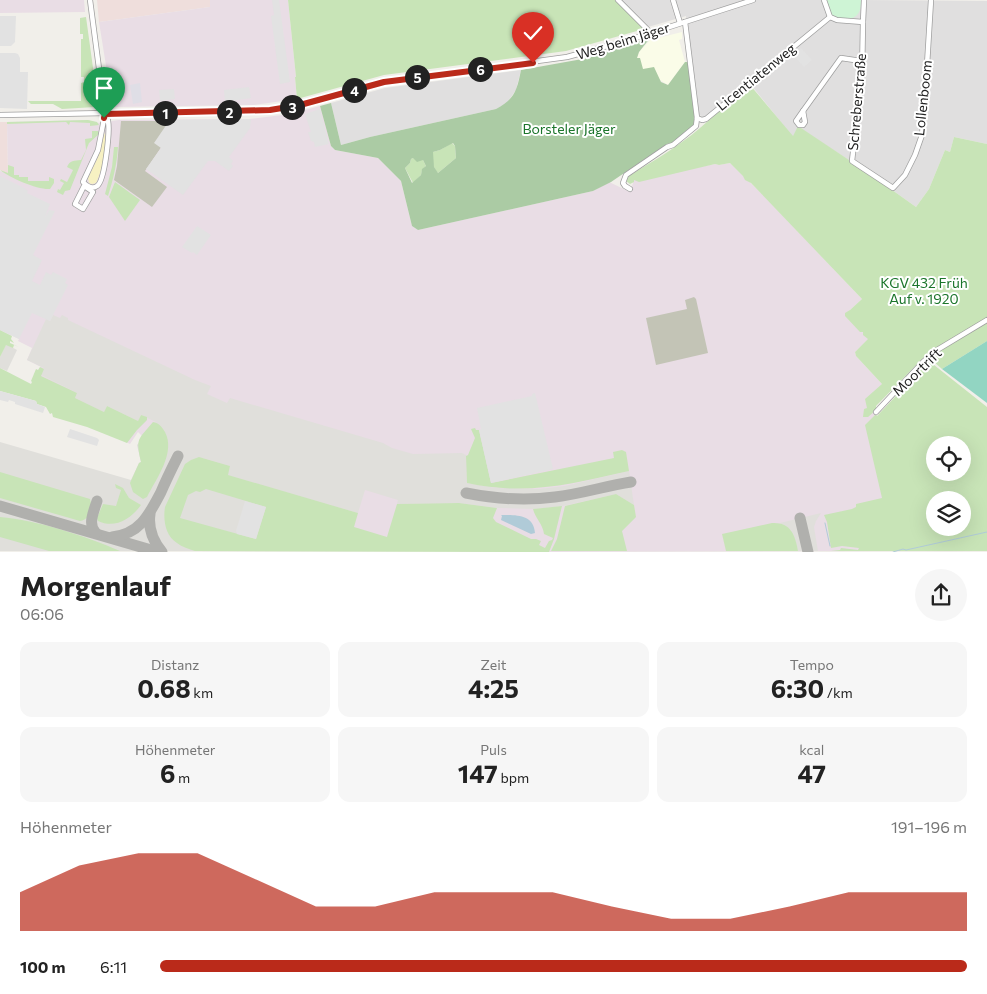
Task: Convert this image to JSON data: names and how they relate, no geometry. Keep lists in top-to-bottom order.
{
  "streets": {
    "street": [
      "Weg beim Jäger",
      "Licentiatenweg",
      "Lollenboom",
      "Schreberstraße",
      "Moortrift"
    ]
  },
  "crossings": [
    ["Lollenboom", "Schreberstraße"]
  ],
  "parks": ["Borsteler Jäger", "KGV 432 Früh Auf v. 1920"],
  "page": {
    "pins": [
      "6",
      "5",
      "4",
      "3",
      "2",
      "1"
    ],
    "heading": ["Morgenlauf", "06:06"],
    "stats": [
      ["Distanz", "0.68 km"],
      ["Zeit", "4:25"],
      ["Tempo", "6:30 /km"],
      ["Höhenmeter", "6 m"],
      ["Puls", "147 bpm"],
      ["kcal", "47"]
    ],
    "chart": ["Höhenmeter", "191–196 m"],
    "list": [
      {
        "name": "100 m",
        "note": "6:11"
      }
    ]
  }
}
